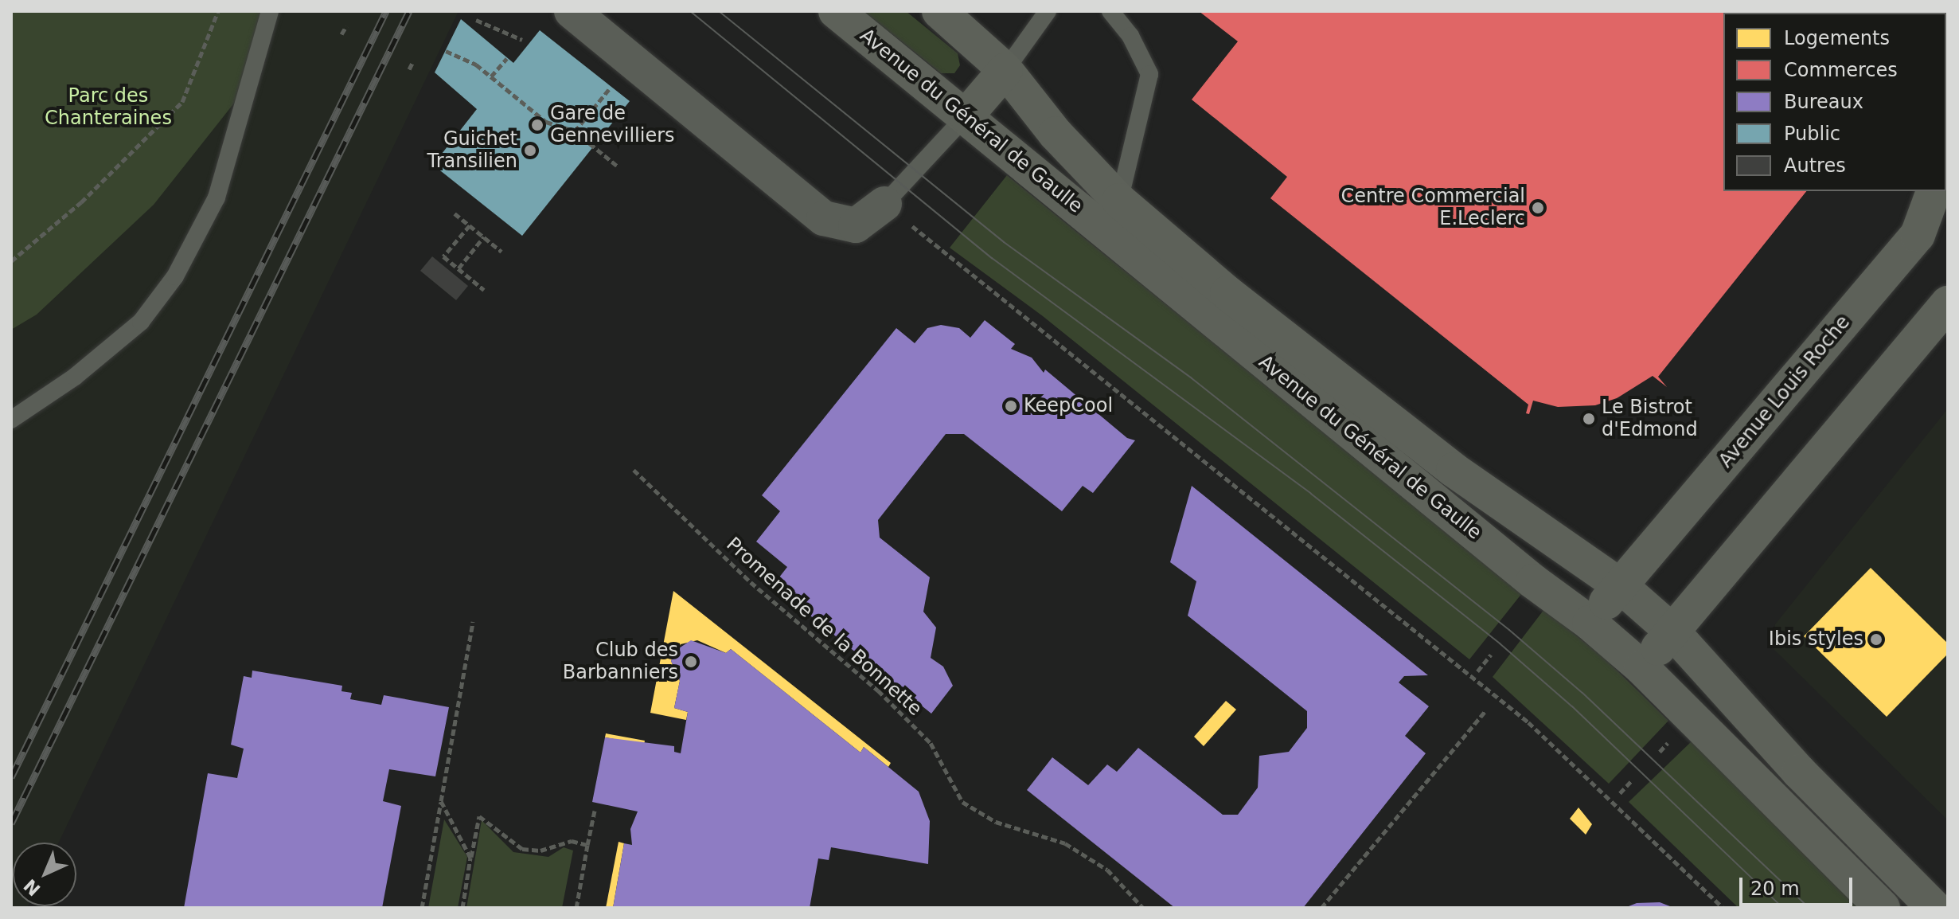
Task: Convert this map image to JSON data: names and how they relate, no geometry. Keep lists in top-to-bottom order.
{
  "streets": {
    "main road": ["Avenue du Général de Gaulle", "Avenue Louis Roche"],
    "path": ["Promenade de la Bonnette"]
  },
  "crossings": [
    ["Avenue du Général de Gaulle", "Avenue Louis Roche"]
  ],
  "parks": ["Parc des Chanteraines"],
  "places": [
    "Gare de Gennevilliers",
    "Guichet Transilien",
    "Centre Commercial E.Leclerc",
    "KeepCool",
    "Le Bistrot d'Edmond",
    "Ibis styles",
    "Club des Barbanniers"
  ],
  "legend": [
    "Logements",
    "Commerces",
    "Bureaux",
    "Public",
    "Autres"
  ],
  "scale_bar": "20 m",
  "north": "bottom left"
}
